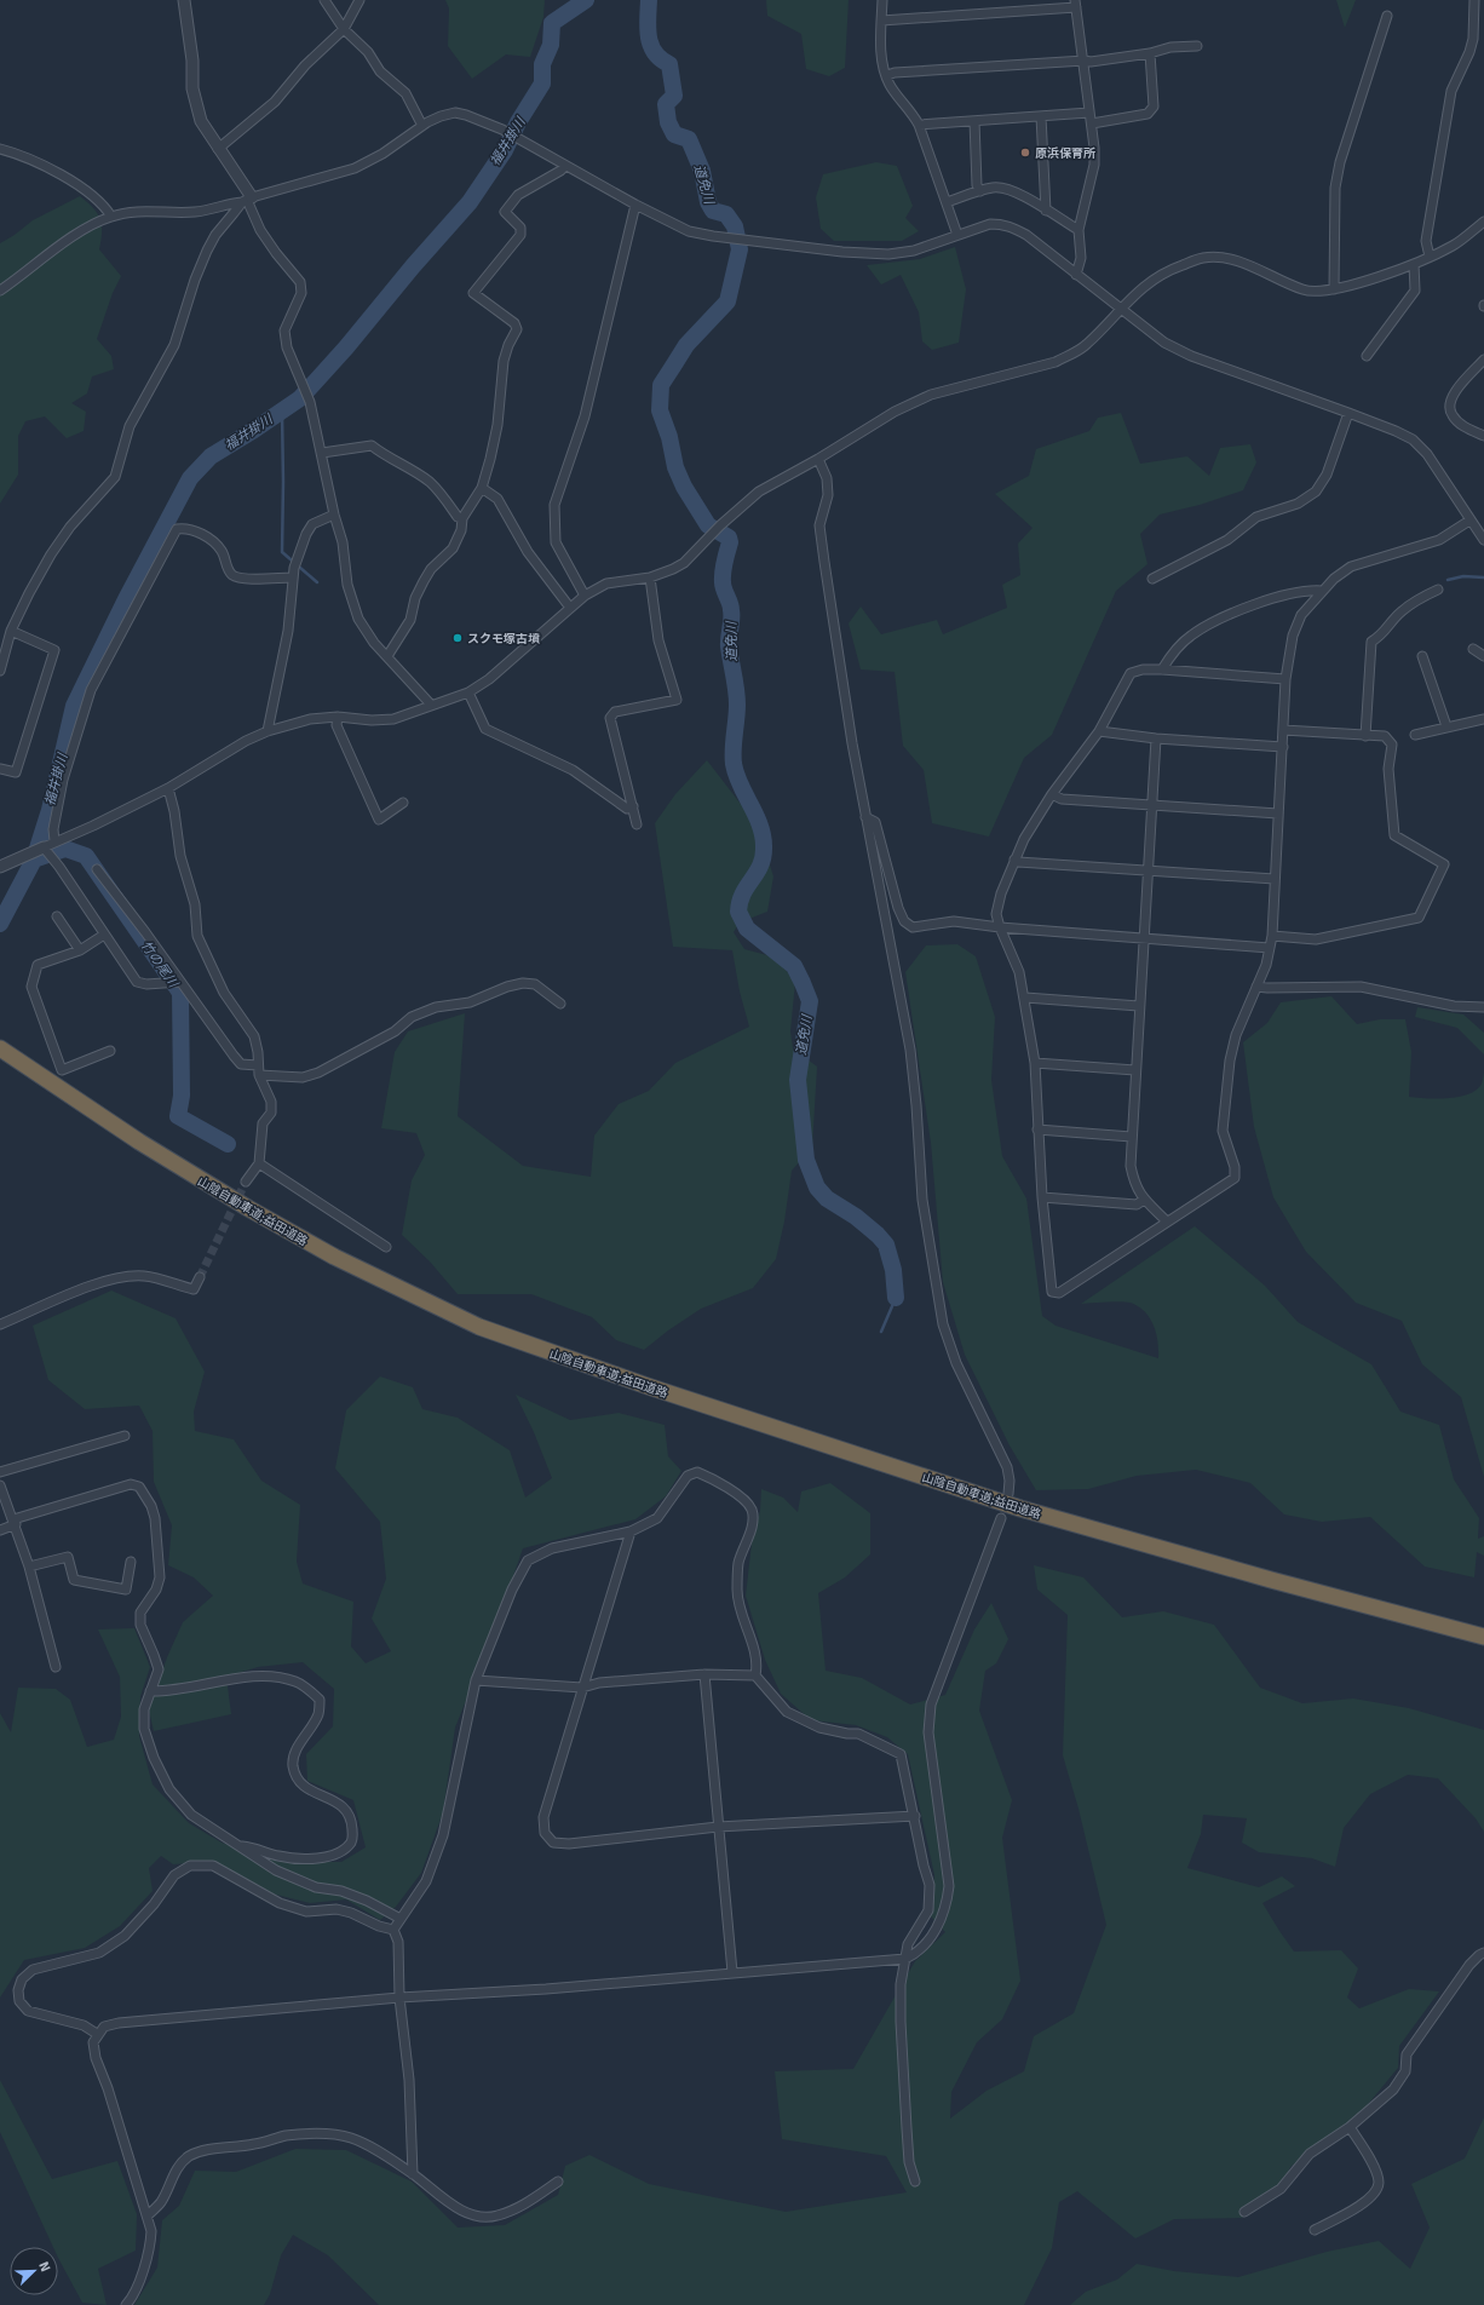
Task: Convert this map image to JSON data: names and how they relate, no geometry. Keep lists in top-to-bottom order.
{
  "streets": {
    "highway": ["山陰自動車道;益田道路"]
  },
  "water": ["福井掛川", "道免川", "竹の尾川"],
  "places": ["原浜保育所", "スクモ塚古墳"],
  "north": "top right"
}
